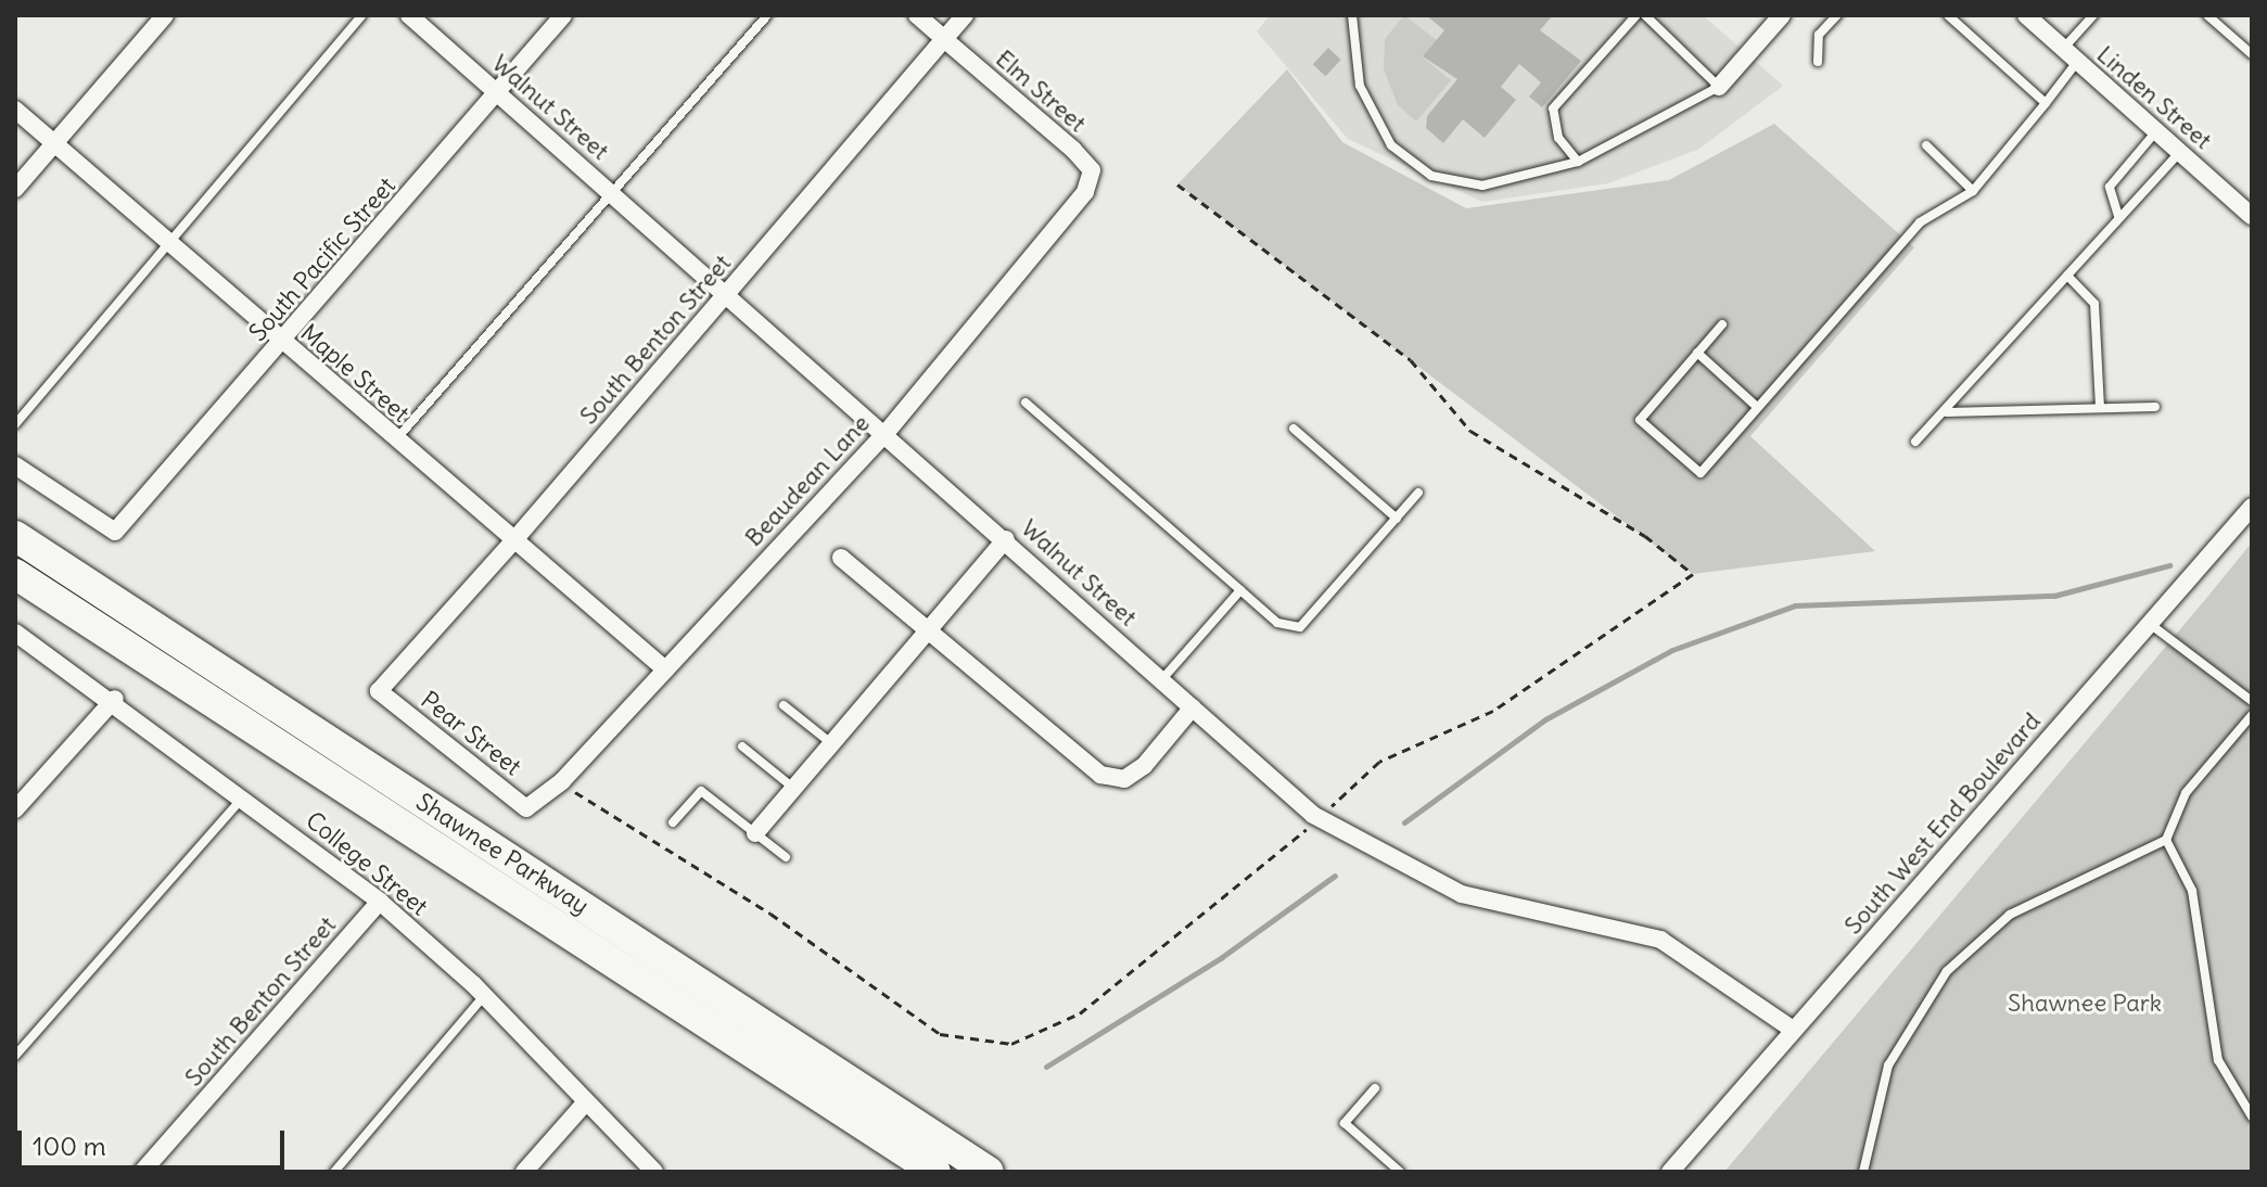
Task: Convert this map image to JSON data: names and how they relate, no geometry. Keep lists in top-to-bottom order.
{
  "streets": {
    "highway": ["Shawnee Parkway"],
    "street": [
      "Elm Street",
      "Linden Street",
      "Walnut Street",
      "South Pacific Street",
      "South Benton Street",
      "Maple Street",
      "Beaudean Lane",
      "Pear Street",
      "South West End Boulevard",
      "College Street"
    ]
  },
  "crossings": [
    ["Elm Street", "South Benton Street"],
    ["Elm Street", "Beaudean Lane"],
    ["Walnut Street", "South Pacific Street"],
    ["Walnut Street", "South Benton Street"],
    ["Walnut Street", "Beaudean Lane"],
    ["Walnut Street", "South West End Boulevard"],
    ["South Pacific Street", "Maple Street"],
    ["South Benton Street", "Maple Street"],
    ["South Benton Street", "Pear Street"],
    ["South Benton Street", "College Street"],
    ["Maple Street", "Beaudean Lane"],
    ["Beaudean Lane", "Pear Street"]
  ],
  "parks": ["Shawnee Park"],
  "scale_bar": "100 m"
}
